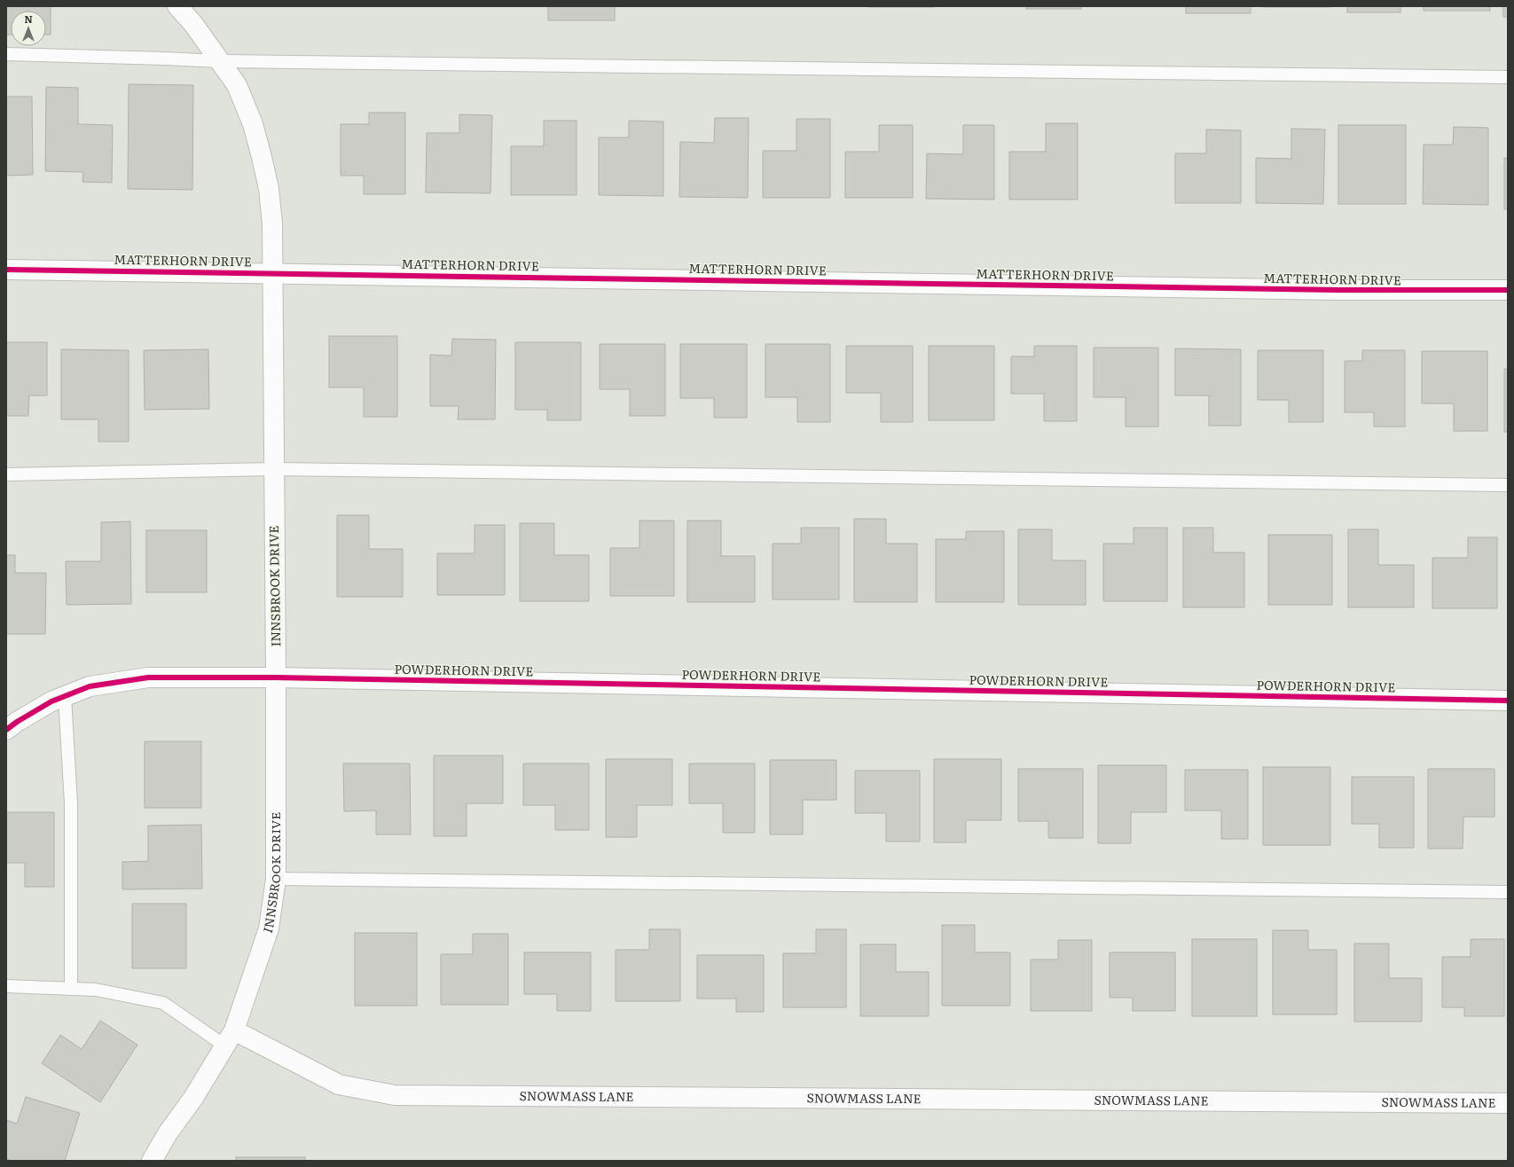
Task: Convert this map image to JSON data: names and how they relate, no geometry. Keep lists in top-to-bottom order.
{
  "streets": {
    "street": [
      "MATTERHORN DRIVE",
      "INNSBROOK DRIVE",
      "POWDERHORN DRIVE",
      "SNOWMASS LANE"
    ]
  },
  "crossings": [
    ["MATTERHORN DRIVE", "INNSBROOK DRIVE"],
    ["INNSBROOK DRIVE", "POWDERHORN DRIVE"],
    ["INNSBROOK DRIVE", "SNOWMASS LANE"]
  ],
  "north": "top"
}
